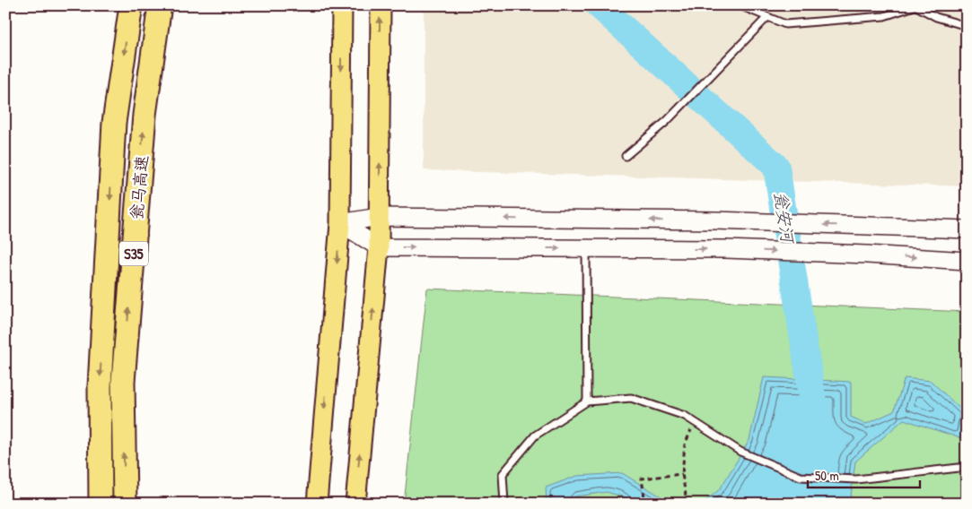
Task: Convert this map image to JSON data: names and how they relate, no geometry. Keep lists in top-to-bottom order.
{
  "streets": {
    "highway": ["瓮马高速", "S35"]
  },
  "water": ["瓮安河"],
  "scale_bar": "50 m"
}
